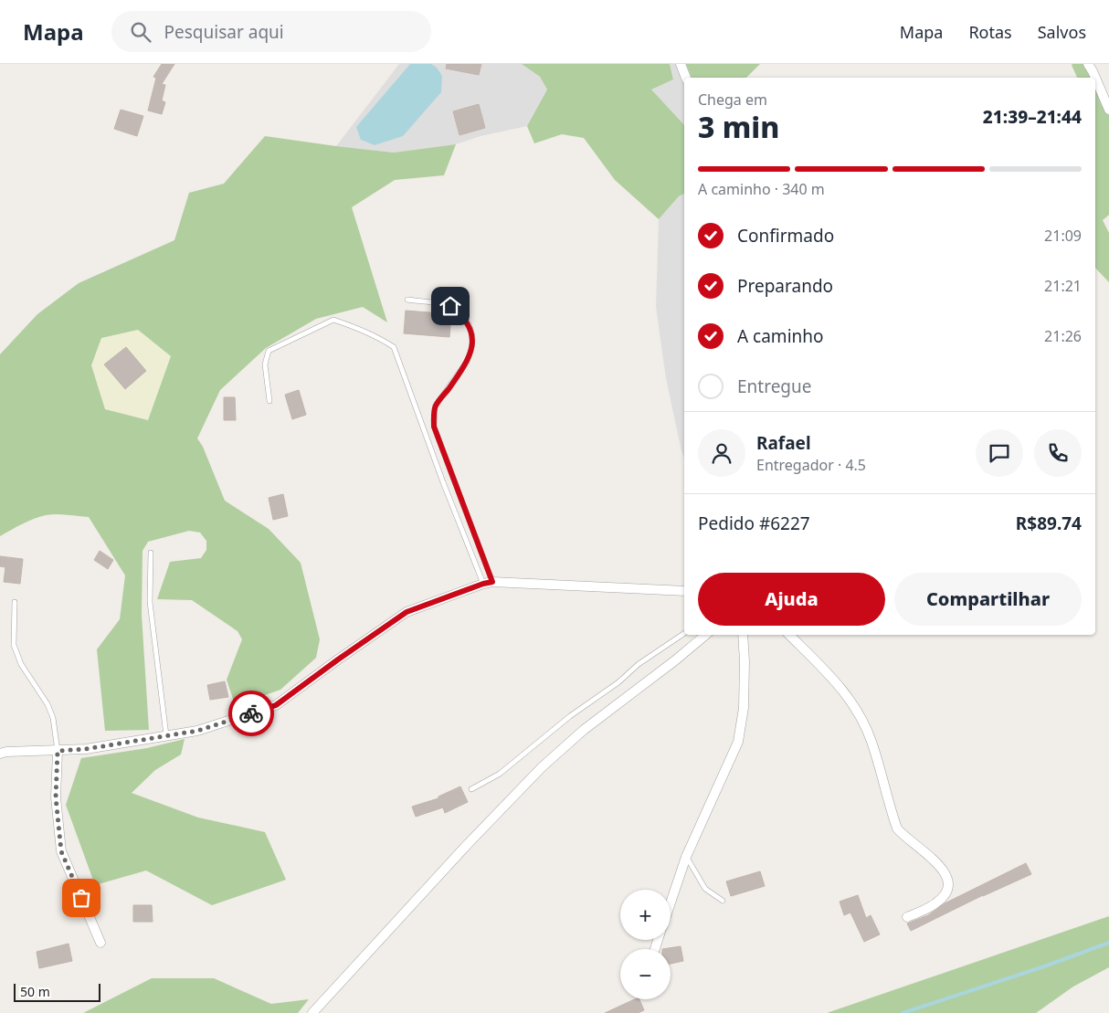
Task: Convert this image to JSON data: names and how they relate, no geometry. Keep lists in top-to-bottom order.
{
  "scale_bar": "50 m",
  "page": {
    "header": "Mapa",
    "search": "Pesquisar aqui",
    "nav": ["Mapa", "Rotas", "Salvos"],
    "heading": ["3 min", "Chega em", "21:39–21:44"],
    "panel": [
      "Rafael",
      "Entregador · 4.5",
      "Pedido #6227",
      "R$89.74"
    ],
    "bar": "A caminho · 340 m",
    "list": [
      ["Confirmado", "21:09"],
      ["Preparando", "21:21"],
      ["A caminho", "21:26"],
      "Entregue"
    ],
    "buttons": ["Ajuda", "Compartilhar"],
    "map_buttons": ["+", "−"],
    "scale": "50 m"
  }
}
